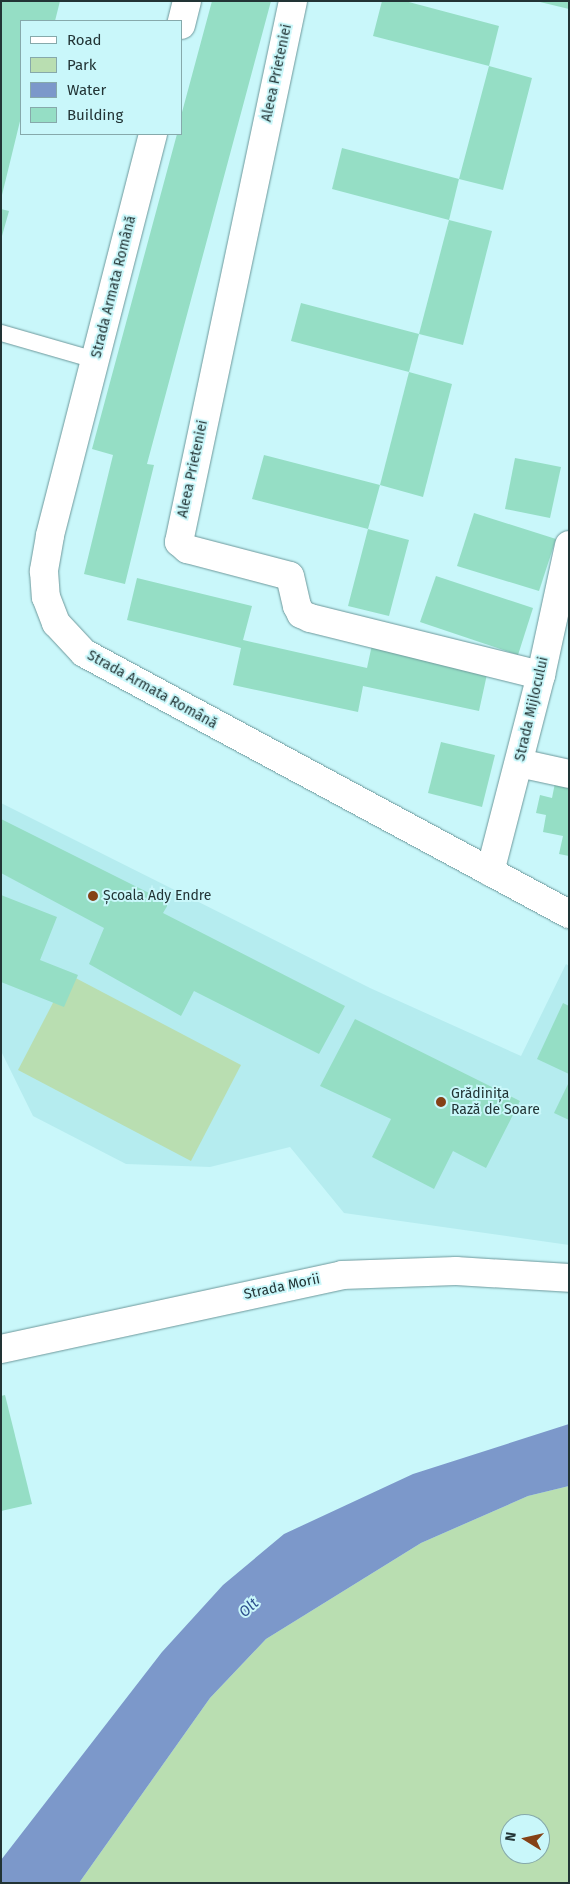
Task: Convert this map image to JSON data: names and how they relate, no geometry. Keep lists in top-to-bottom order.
{
  "streets": {
    "street": [
      "Aleea Prieteniei",
      "Strada Armata Română",
      "Strada Mijlocului",
      "Strada Morii"
    ]
  },
  "crossings": [
    ["Aleea Prieteniei", "Strada Mijlocului"],
    ["Strada Armata Română", "Strada Mijlocului"]
  ],
  "water": ["Olt"],
  "places": ["Școala Ady Endre", "Grădinița Rază de Soare"],
  "legend": [
    "Road",
    "Park",
    "Water",
    "Building"
  ],
  "north": "left"
}
